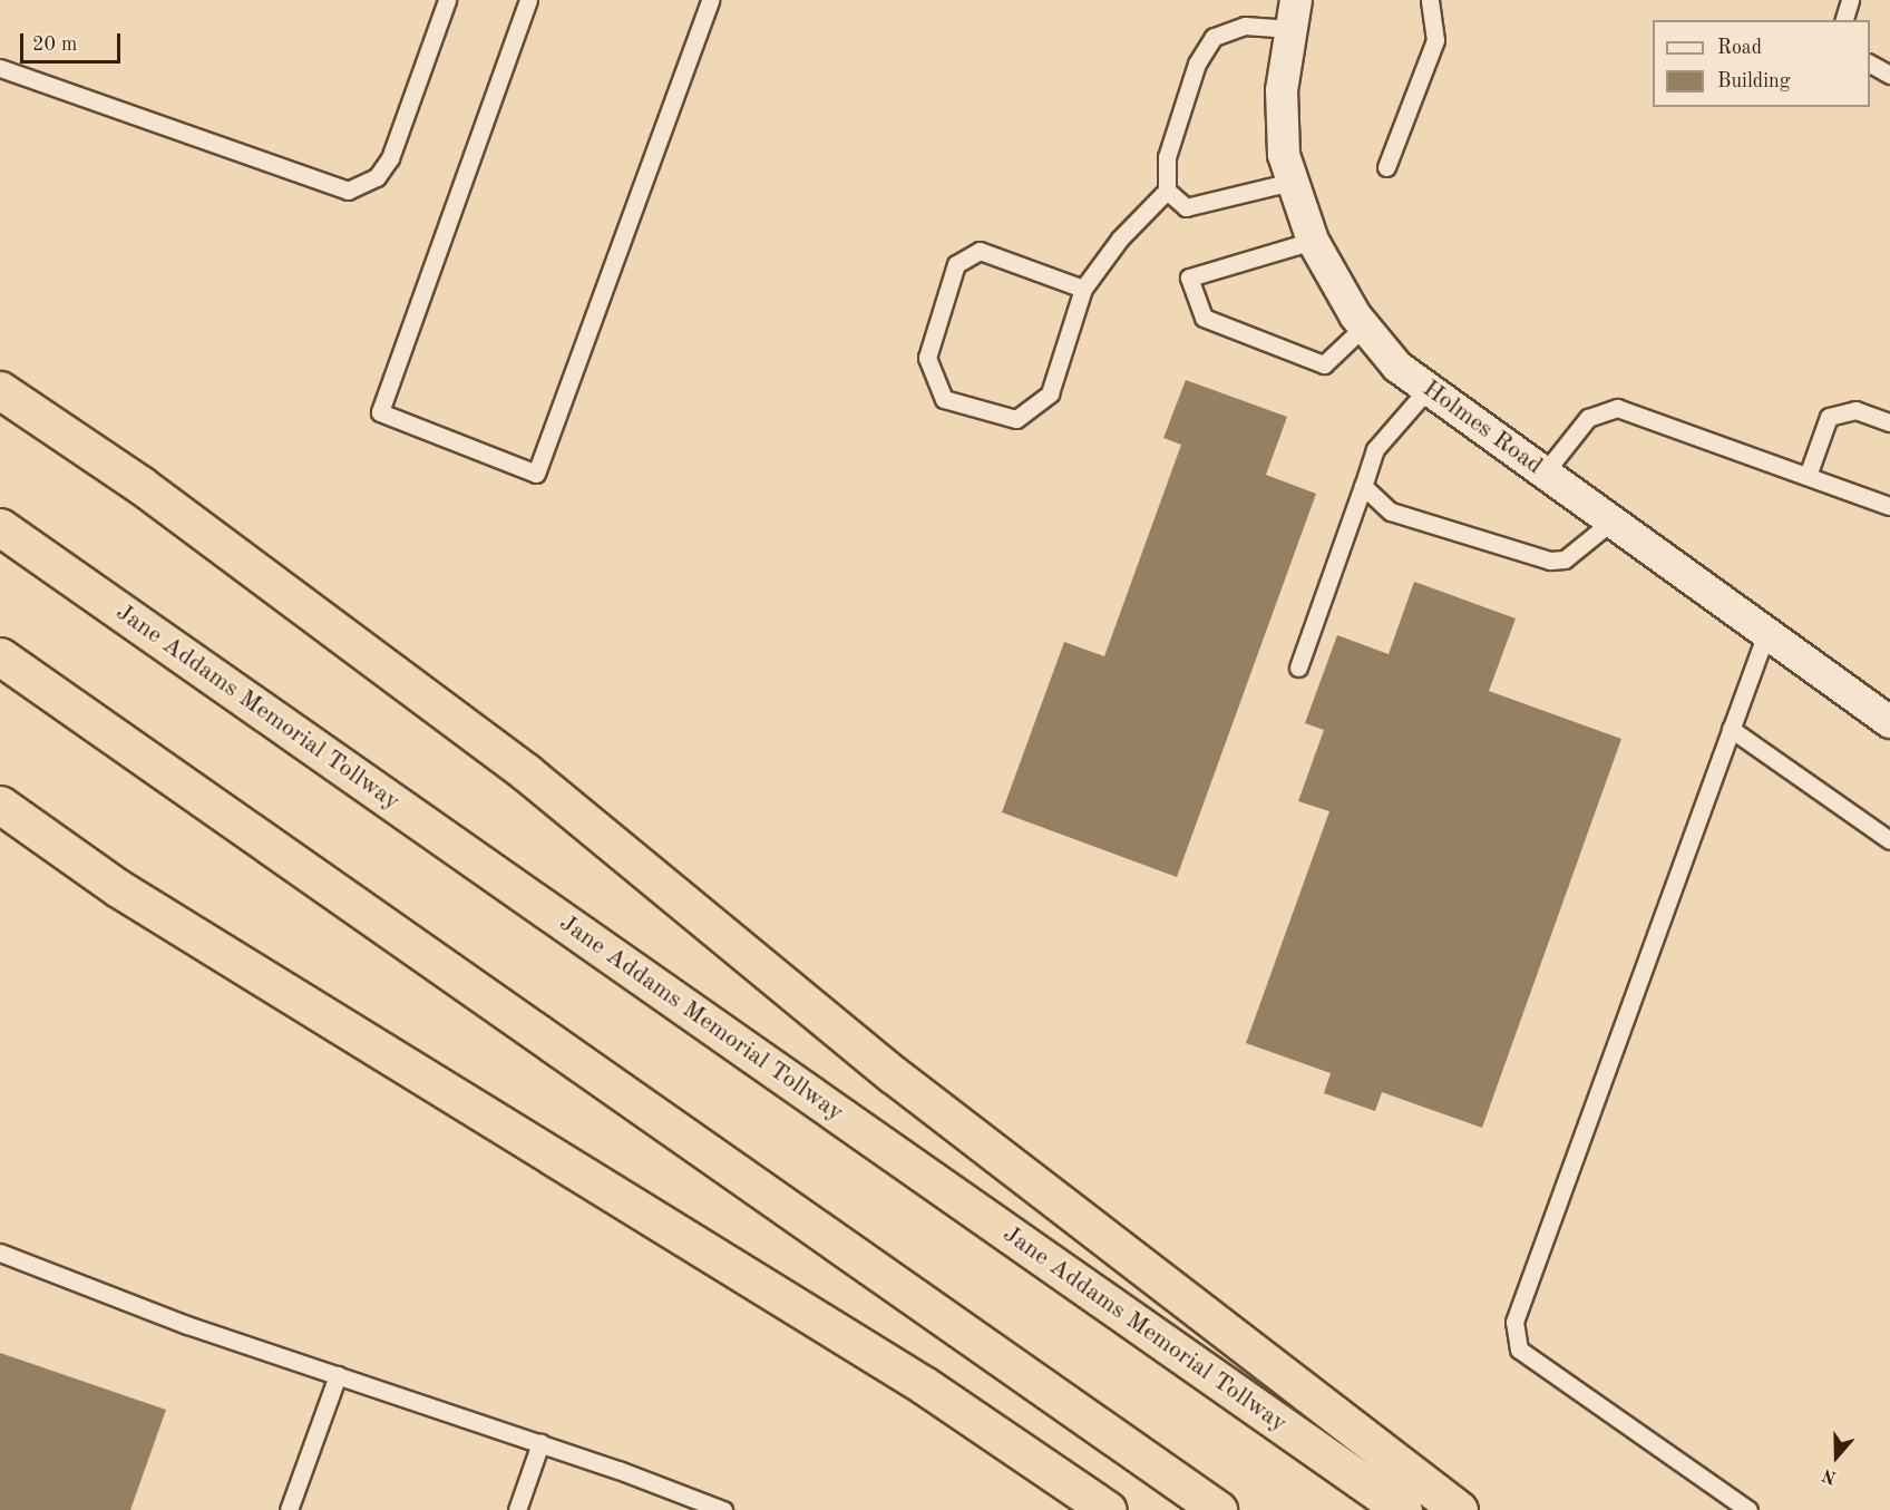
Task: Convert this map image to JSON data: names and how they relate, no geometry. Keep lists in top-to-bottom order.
{
  "streets": {
    "highway": ["Jane Addams Memorial Tollway"],
    "street": ["Holmes Road"]
  },
  "legend": ["Road", "Building"],
  "scale_bar": "20 m",
  "north": "bottom"
}
